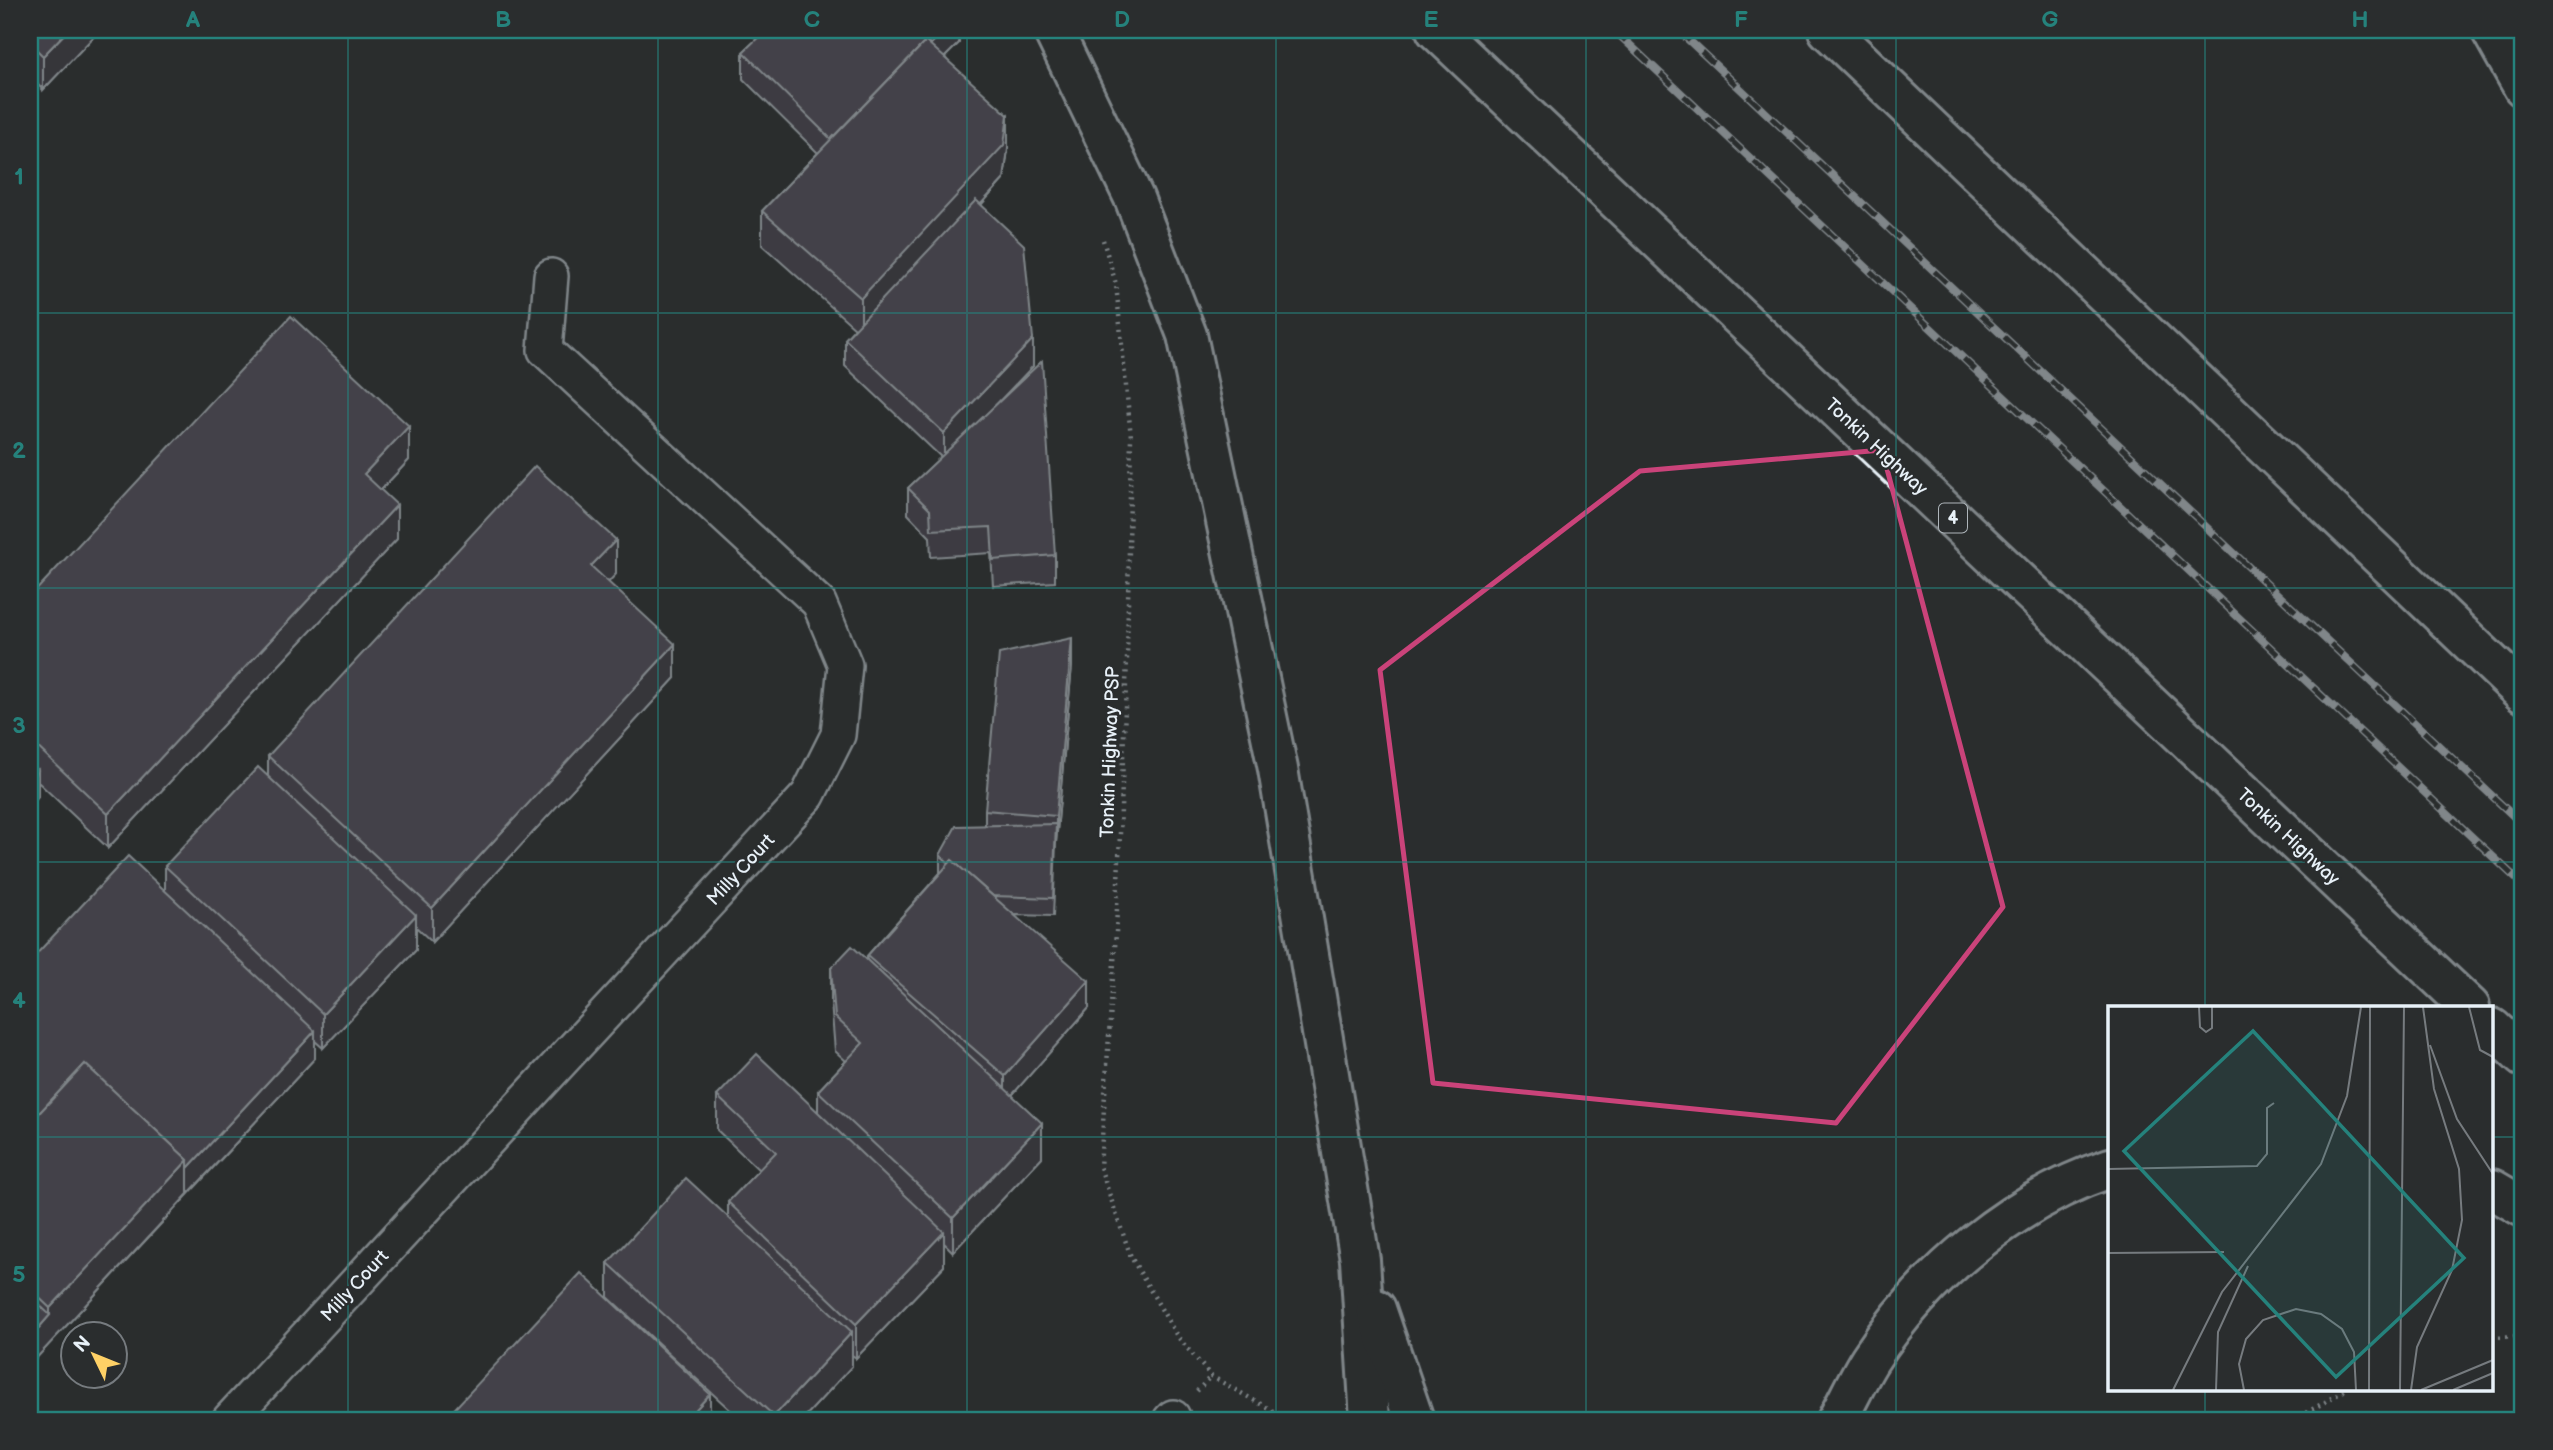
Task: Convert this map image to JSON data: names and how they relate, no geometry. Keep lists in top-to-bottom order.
{
  "streets": {
    "highway": ["Tonkin Highway", "4"],
    "street": ["Milly Court"],
    "path": ["Tonkin Highway PSP"]
  },
  "north": "top left",
  "grid": {
    "columns": [
      "A",
      "B",
      "C",
      "D",
      "E",
      "F",
      "G",
      "H"
    ],
    "rows": [
      "1",
      "2",
      "3",
      "4",
      "5"
    ]
  }
}
